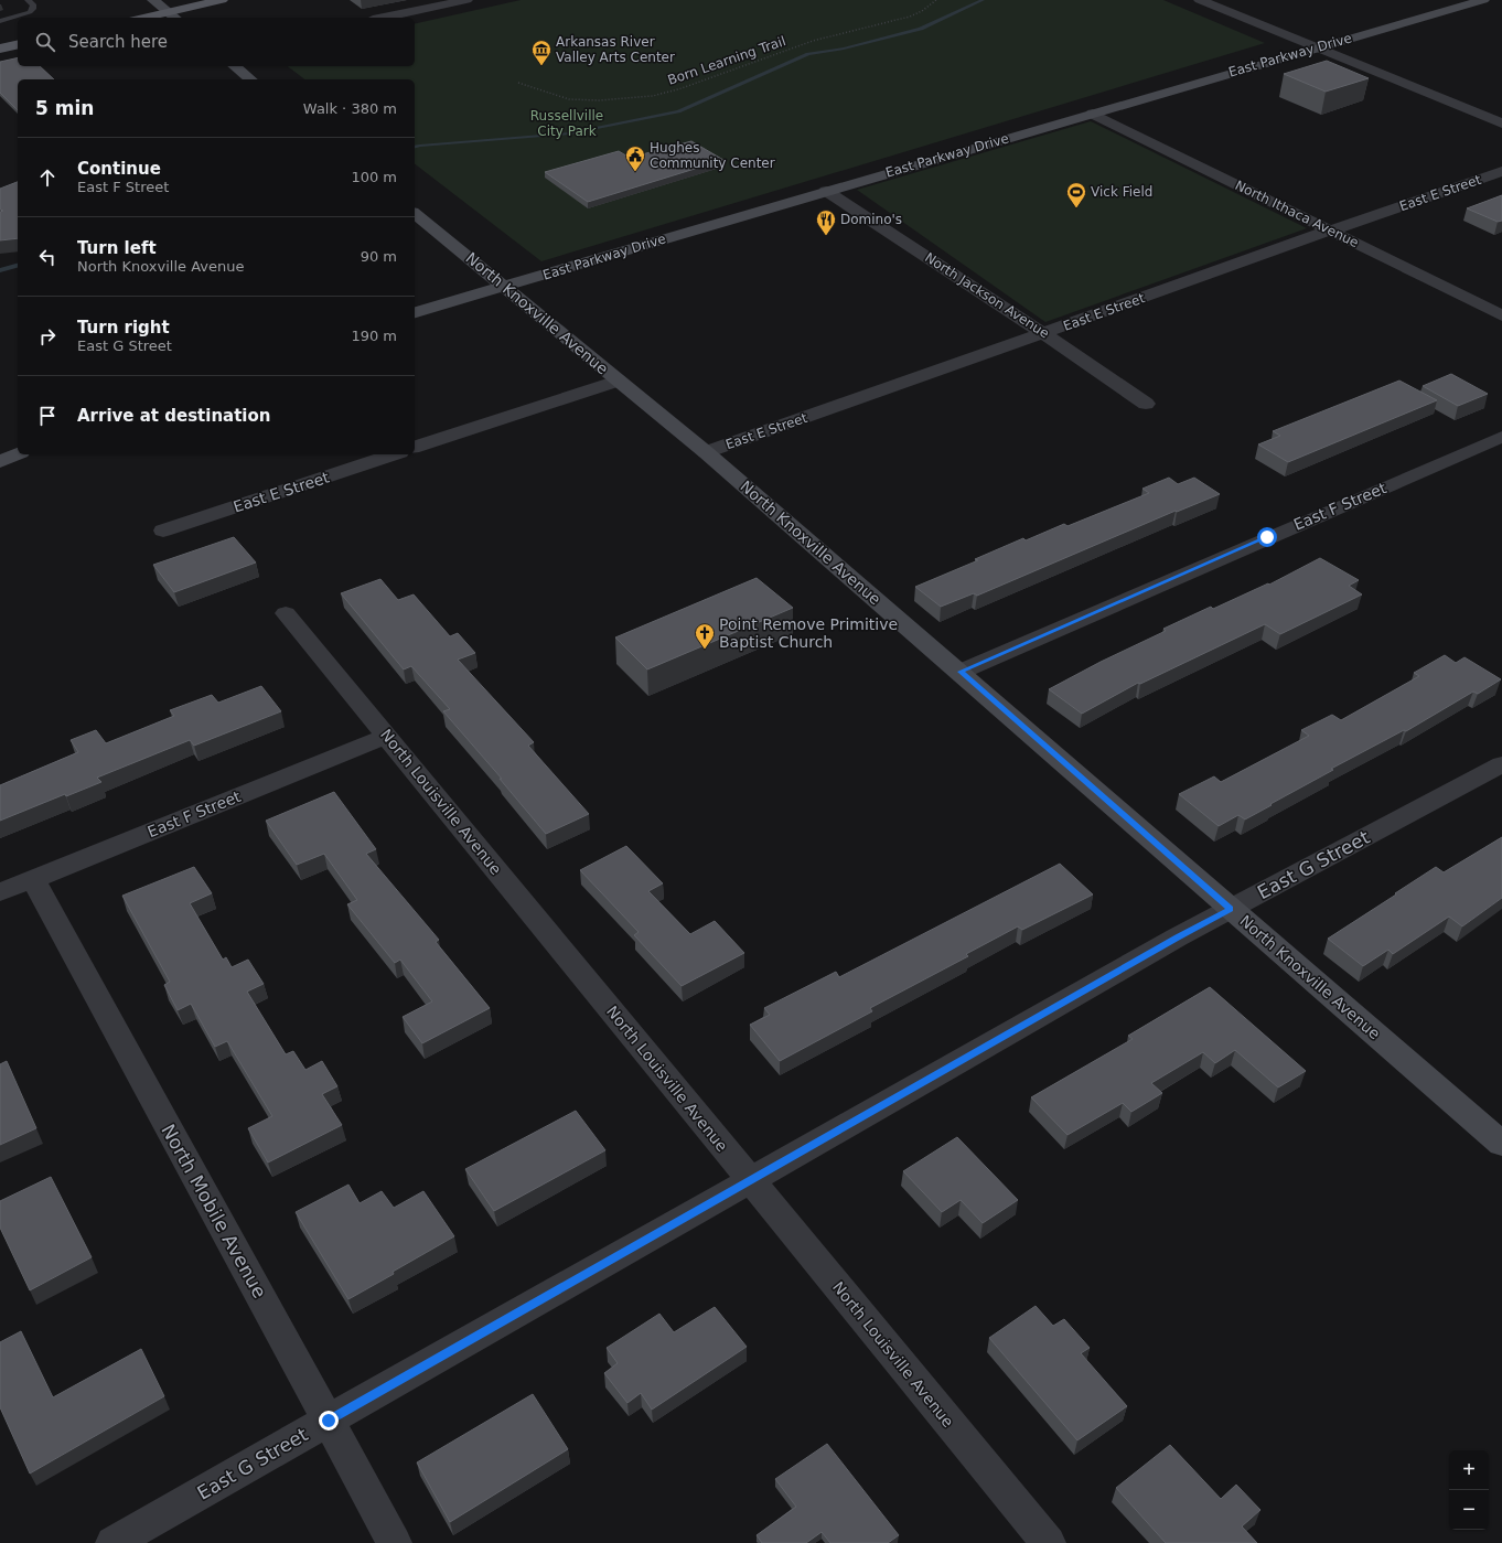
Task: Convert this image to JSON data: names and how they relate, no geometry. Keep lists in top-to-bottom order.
{
  "streets": {
    "main road": ["East Parkway Drive", "North Knoxville Avenue"],
    "street": [
      "East E Street",
      "North Ithaca Avenue",
      "North Jackson Avenue",
      "East F Street",
      "North Louisville Avenue",
      "East G Street",
      "North Mobile Avenue"
    ],
    "path": ["Born Learning Trail"]
  },
  "crossings": [
    ["East Parkway Drive", "North Ithaca Avenue"],
    ["East Parkway Drive", "North Jackson Avenue"],
    ["East Parkway Drive", "North Knoxville Avenue"],
    ["East E Street", "North Ithaca Avenue"],
    ["East E Street", "North Jackson Avenue"],
    ["East E Street", "North Knoxville Avenue"],
    ["North Knoxville Avenue", "East F Street"],
    ["North Knoxville Avenue", "East G Street"],
    ["East F Street", "North Louisville Avenue"],
    ["East F Street", "North Mobile Avenue"],
    ["North Louisville Avenue", "East G Street"],
    ["East G Street", "North Mobile Avenue"]
  ],
  "parks": ["Russellville City Park"],
  "places": {
    "museum": ["Arkansas River Valley Arts Center"],
    "public building": ["Hughes Community Center"],
    "sports": ["Vick Field"],
    "restaurant": ["Domino's"],
    "church": ["Point Remove Primitive Baptist Church"]
  },
  "page": {
    "search": "Search here",
    "heading": ["5 min", "Walk · 380 m"],
    "list": [
      ["Continue", "East F Street", "100 m"],
      ["Turn left", "North Knoxville Avenue", "90 m"],
      ["Turn right", "East G Street", "190 m"],
      "Arrive at destination"
    ],
    "map_buttons": ["+", "−"]
  }
}
